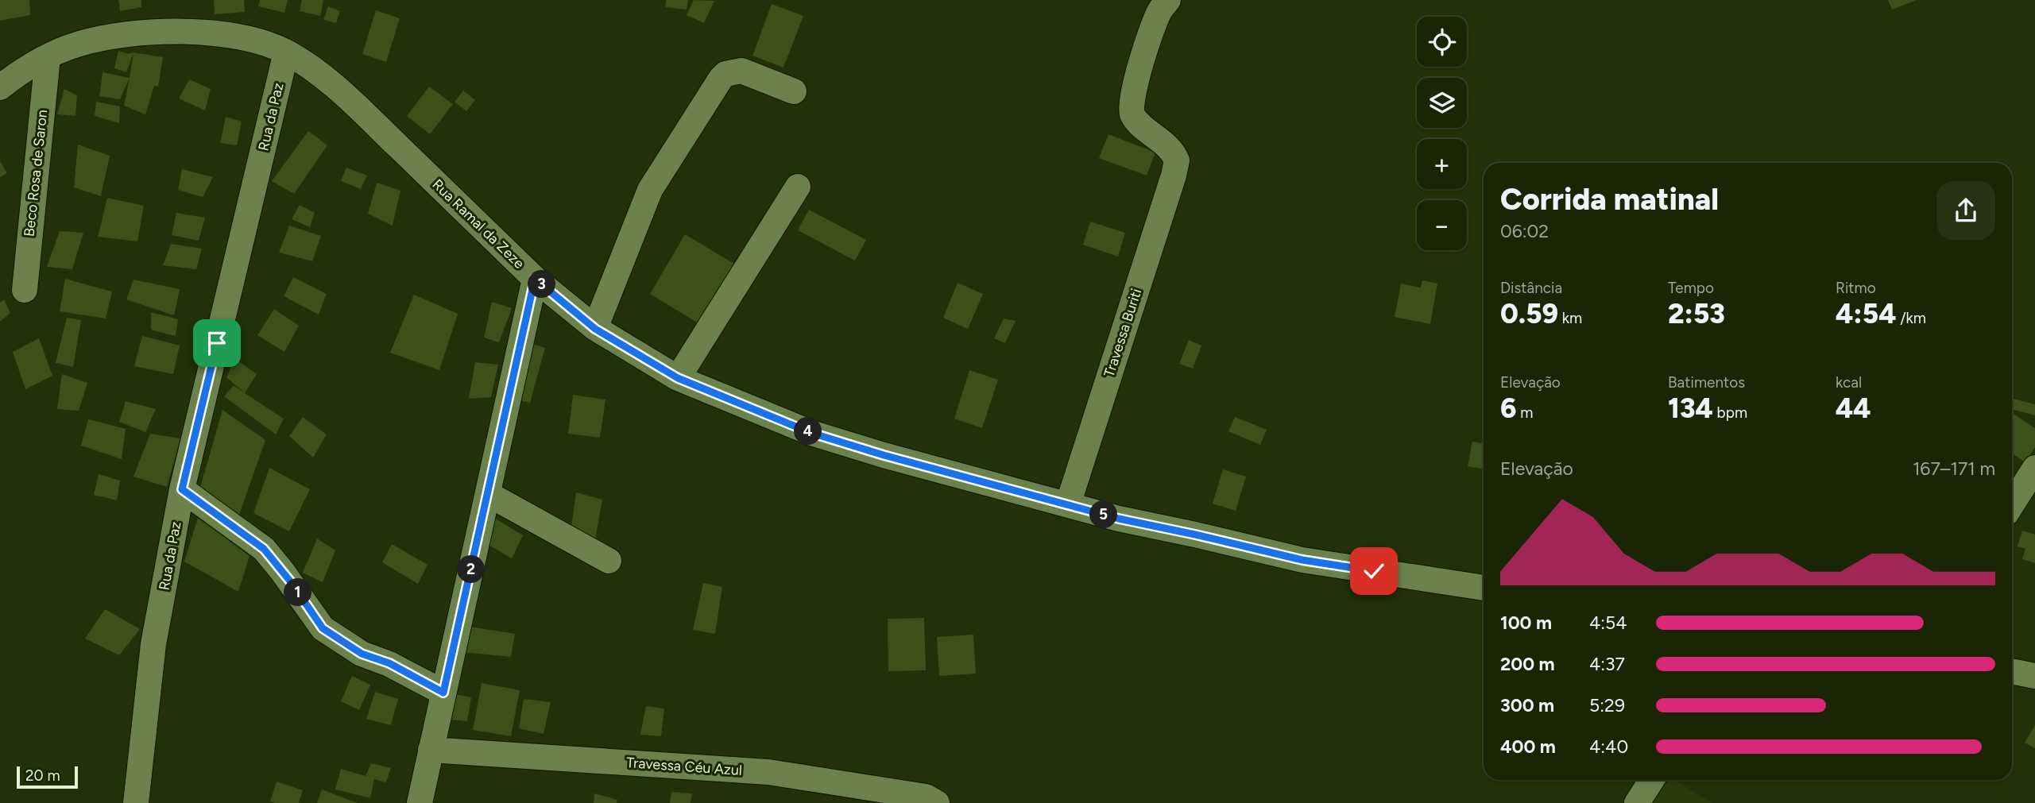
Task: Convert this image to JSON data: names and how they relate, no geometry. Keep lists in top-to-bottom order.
{
  "streets": {
    "street": [
      "Rua da Paz",
      "Beco Rosa de Saron",
      "Rua Ramal da Zeze",
      "Travessa Buriti",
      "Travessa Céu Azul"
    ]
  },
  "crossings": [
    ["Rua da Paz", "Rua Ramal da Zeze"],
    ["Beco Rosa de Saron", "Rua Ramal da Zeze"],
    ["Rua Ramal da Zeze", "Travessa Buriti"]
  ],
  "scale_bar": "20 m",
  "page": {
    "map_buttons": ["+", "−"],
    "heading": ["Corrida matinal", "06:02"],
    "stats": [
      ["Distância", "0.59 km"],
      ["Tempo", "2:53"],
      ["Ritmo", "4:54 /km"],
      ["Elevação", "6 m"],
      ["Batimentos", "134 bpm"],
      ["kcal", "44"]
    ],
    "pins": [
      "3",
      "4",
      "5",
      "2",
      "1"
    ],
    "chart": ["Elevação", "167–171 m"],
    "list": [
      {
        "name": "100 m",
        "note": "4:54"
      },
      {
        "name": "200 m",
        "note": "4:37"
      },
      {
        "name": "300 m",
        "note": "5:29"
      },
      {
        "name": "400 m",
        "note": "4:40"
      }
    ],
    "scale": "20 m"
  }
}
